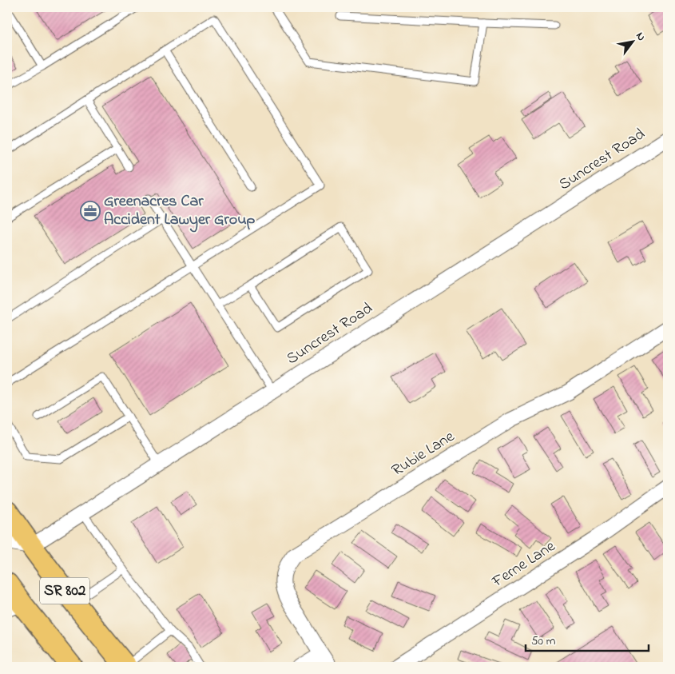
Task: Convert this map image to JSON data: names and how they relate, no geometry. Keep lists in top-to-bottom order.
{
  "streets": {
    "main road": ["SR 802"],
    "street": ["Suncrest Road", "Rubie Lane", "Ferne Lane"]
  },
  "crossings": [
    ["Suncrest Road", "SR 802"]
  ],
  "places": {
    "office": ["Greenacres Car Accident Lawyer Group"]
  },
  "scale_bar": "50 m",
  "north": "top right"
}
